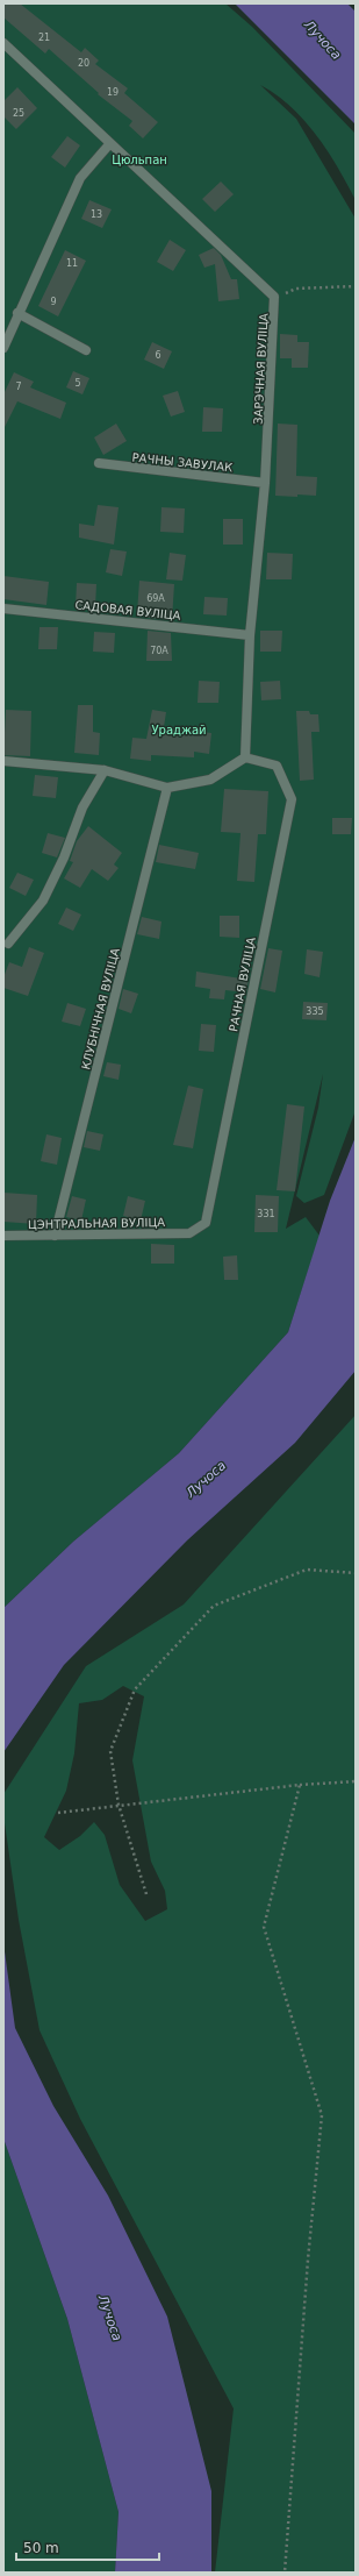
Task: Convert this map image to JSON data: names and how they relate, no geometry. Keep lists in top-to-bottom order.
{
  "streets": {
    "lane": [
      "ЗАРЭЧНАЯ ВУЛІЦА",
      "РАЧНЫ ЗАВУЛАК",
      "САДОВАЯ ВУЛІЦА",
      "РАЧНАЯ ВУЛІЦА",
      "КЛУБНІЧНАЯ ВУЛІЦА",
      "ЦЭНТРАЛЬНАЯ ВУЛІЦА"
    ]
  },
  "crossings": [
    ["ЗАРЭЧНАЯ ВУЛІЦА", "РАЧНЫ ЗАВУЛАК"],
    ["ЗАРЭЧНАЯ ВУЛІЦА", "САДОВАЯ ВУЛІЦА"],
    ["ЗАРЭЧНАЯ ВУЛІЦА", "РАЧНАЯ ВУЛІЦА"],
    ["РАЧНАЯ ВУЛІЦА", "ЦЭНТРАЛЬНАЯ ВУЛІЦА"],
    ["КЛУБНІЧНАЯ ВУЛІЦА", "ЦЭНТРАЛЬНАЯ ВУЛІЦА"]
  ],
  "water": ["Лучоса"],
  "parks": ["Цюльпан", "Ураджай"],
  "house_numbers": [
    "21",
    "20",
    "19",
    "25",
    "13",
    "11",
    "9",
    "6",
    "5",
    "7",
    "69А",
    "70А",
    "335",
    "331"
  ],
  "scale_bar": "50 m"
}
